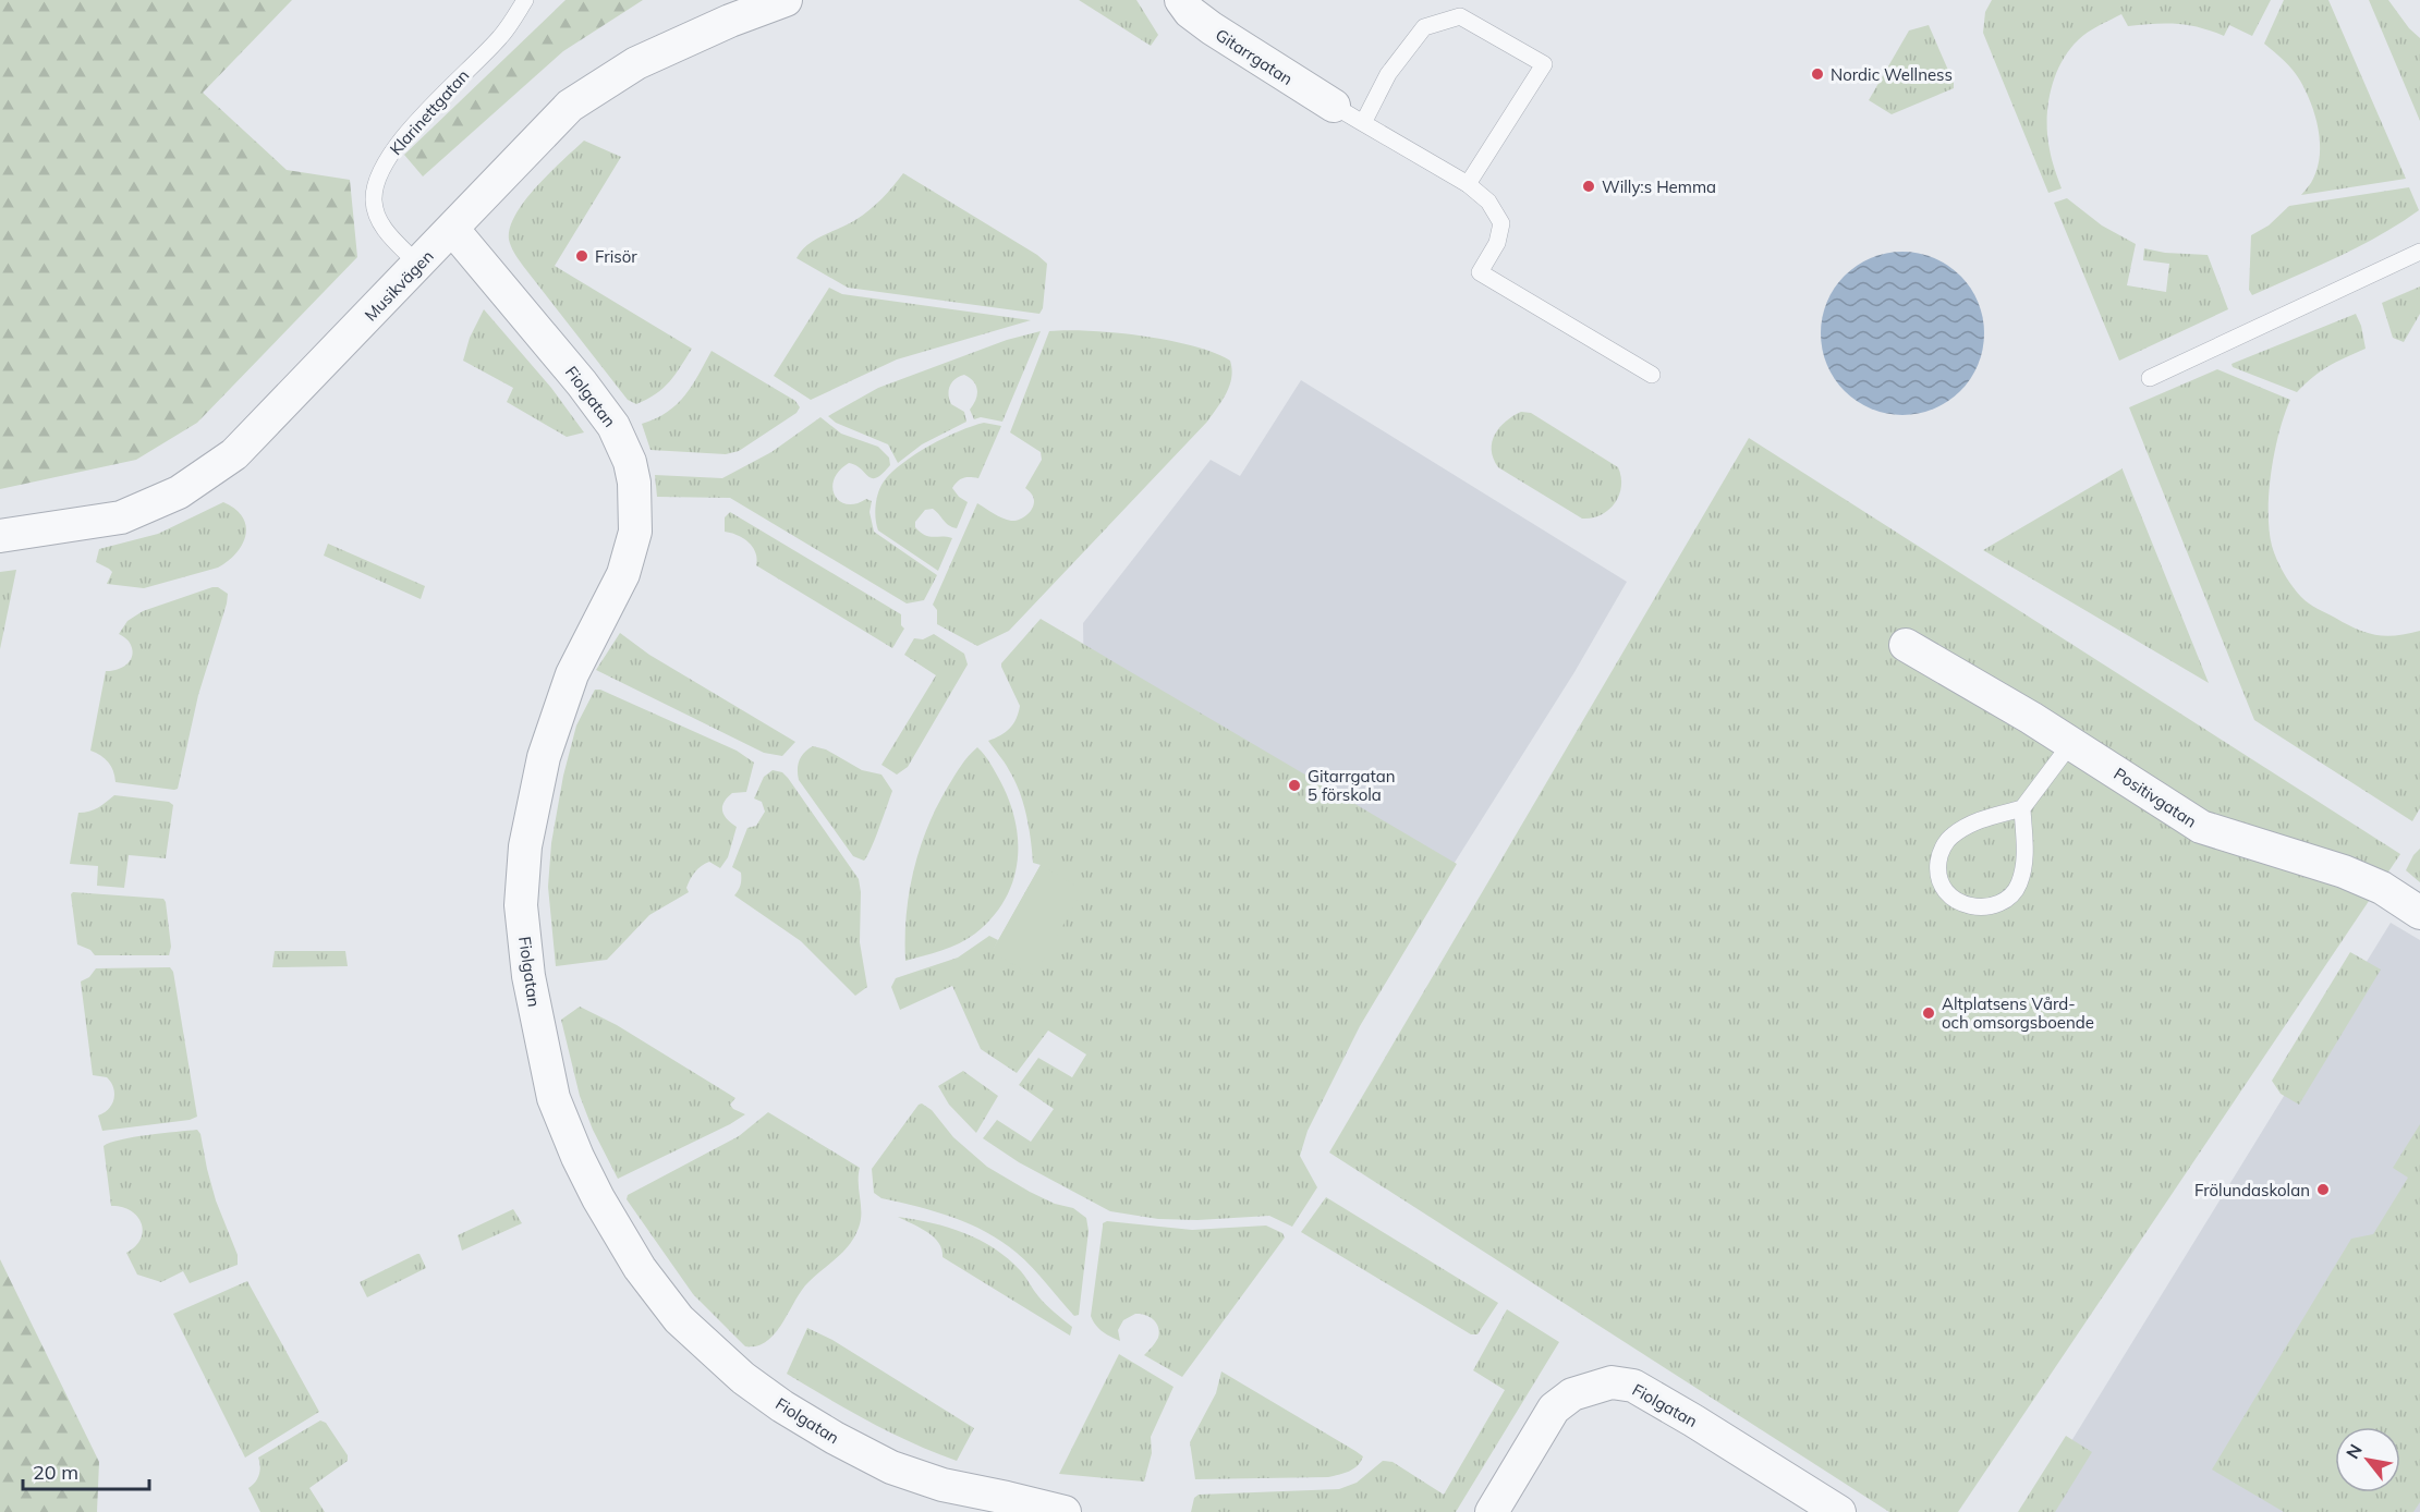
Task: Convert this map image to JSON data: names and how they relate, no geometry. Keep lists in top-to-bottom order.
{
  "streets": {
    "street": [
      "Gitarrgatan",
      "Musikvägen",
      "Fiolgatan",
      "Positivgatan"
    ],
    "lane": ["Klarinettgatan"]
  },
  "crossings": [
    ["Klarinettgatan", "Musikvägen"],
    ["Musikvägen", "Fiolgatan"]
  ],
  "places": [
    "Nordic Wellness",
    "Willy:s Hemma",
    "Frisör",
    "Gitarrgatan 5 förskola",
    "Altplatsens Vård- och omsorgsboende",
    "Frölundaskolan"
  ],
  "scale_bar": "20 m",
  "north": "top left"
}
